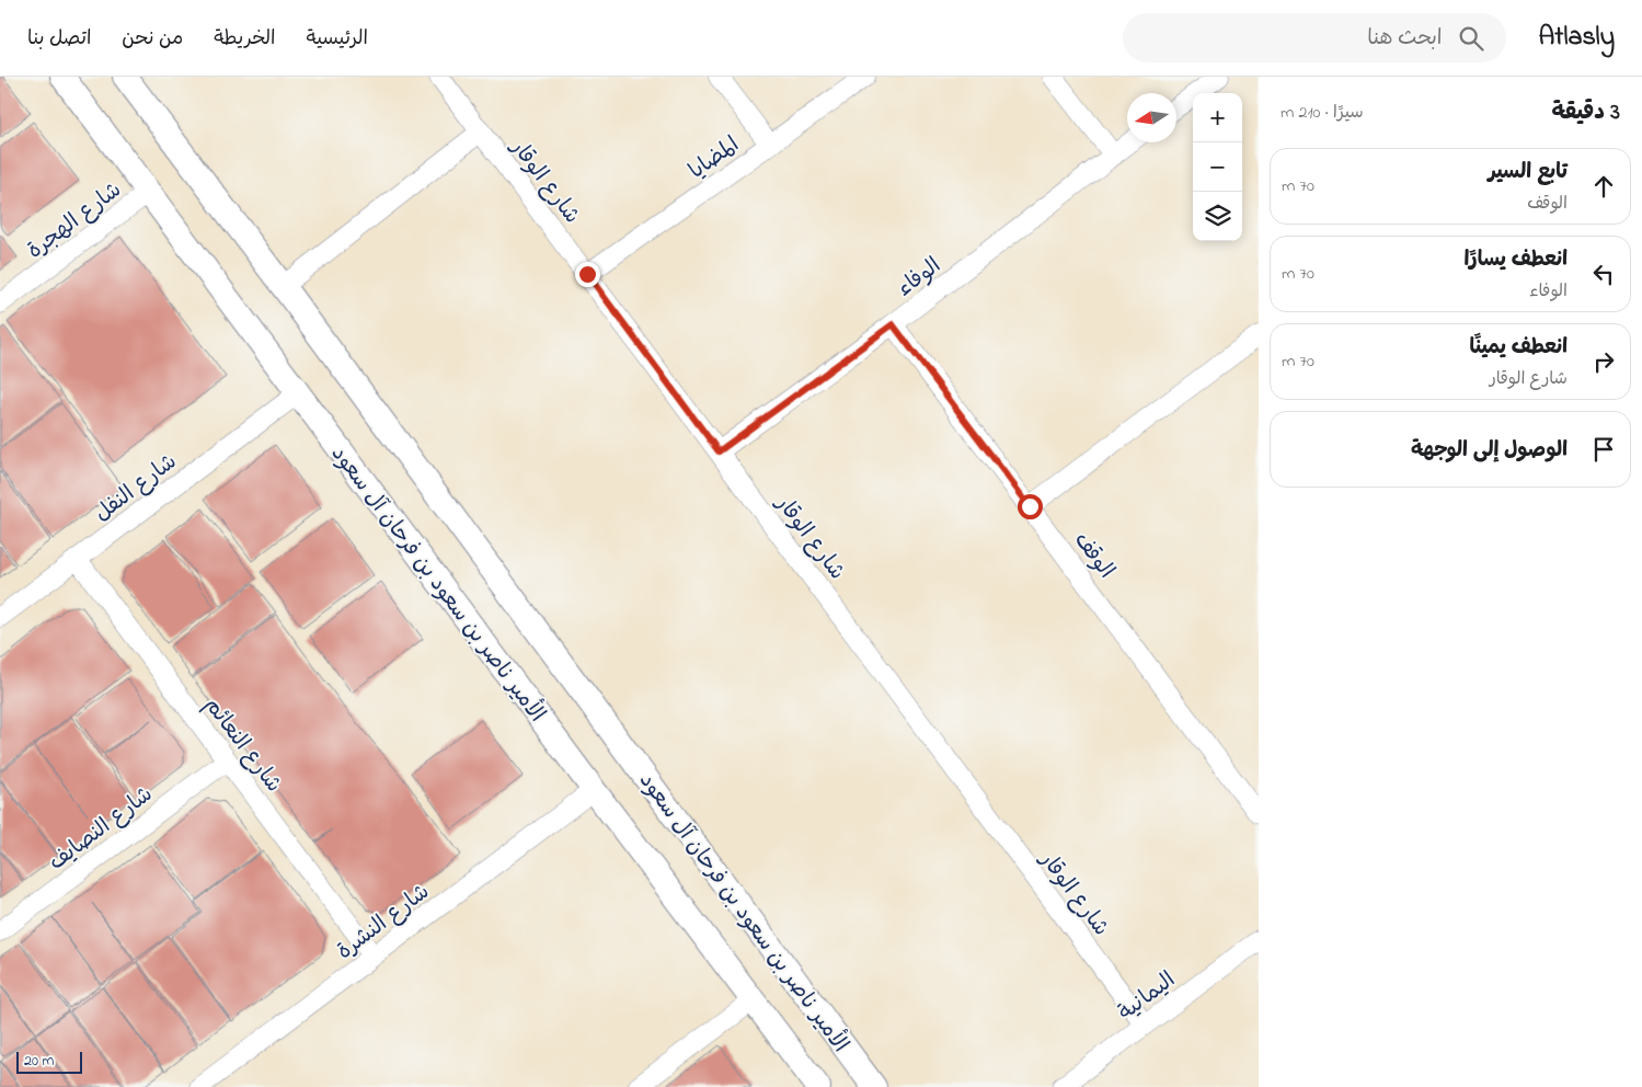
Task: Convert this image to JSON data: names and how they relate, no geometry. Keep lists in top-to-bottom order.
{
  "streets": {
    "street": [
      "المضايا",
      "شارع الوقار",
      "شارع الهجرة",
      "الوفاء",
      "شارع النفل",
      "الوقف",
      "الأمير ناصر بن سعود بن فرحان آل سعود",
      "شارع النعائم",
      "شارع النصايف",
      "شارع النشرة",
      "اليمانية"
    ]
  },
  "crossings": [
    ["المضايا", "شارع الوقار"],
    ["شارع الوقار", "الوفاء"],
    ["شارع الوقار", "اليمانية"],
    ["شارع الهجرة", "الأمير ناصر بن سعود بن فرحان آل سعود"],
    ["الوفاء", "الوقف"],
    ["شارع النفل", "الأمير ناصر بن سعود بن فرحان آل سعود"],
    ["شارع النفل", "شارع النعائم"],
    ["الأمير ناصر بن سعود بن فرحان آل سعود", "شارع النشرة"],
    ["شارع النعائم", "شارع النصايف"],
    ["شارع النعائم", "شارع النشرة"]
  ],
  "scale_bar": "20 m",
  "north": "left",
  "page": {
    "header": "Atlasly",
    "search": "ابحث هنا",
    "nav": [
      "الرئيسية",
      "الخريطة",
      "من نحن",
      "اتصل بنا"
    ],
    "heading": ["3 دقيقة", "سيرًا · 210 m"],
    "map_buttons": ["+", "−"],
    "list": [
      ["تابع السير", "الوقف", "70 m"],
      ["انعطف يسارًا", "الوفاء", "70 m"],
      ["انعطف يمينًا", "شارع الوقار", "70 m"],
      "الوصول إلى الوجهة"
    ],
    "scale": "20 m"
  }
}
